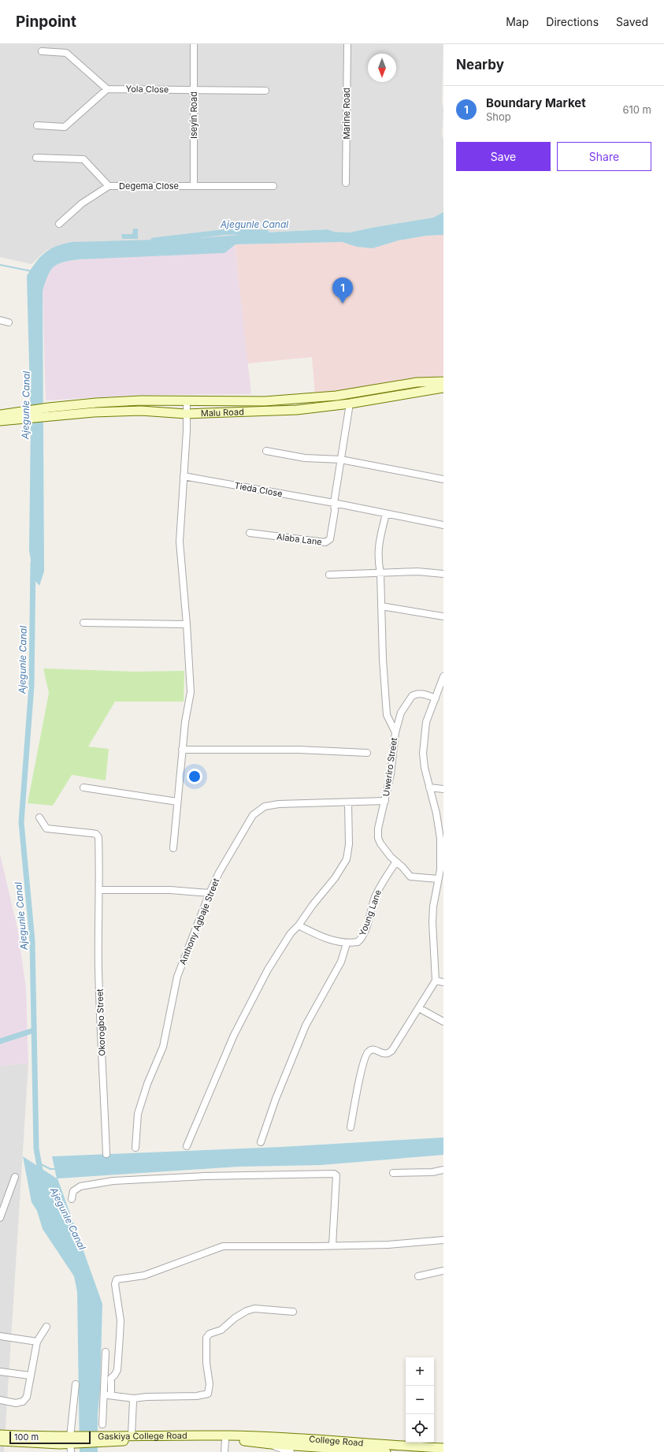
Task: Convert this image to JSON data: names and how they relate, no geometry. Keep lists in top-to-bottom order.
{
  "streets": {
    "main road": ["Malu Road", "Gaskiya College Road", "College Road"],
    "street": [
      "Yola Close",
      "Marine Road",
      "Iseyin Road",
      "Degema Close",
      "Tieda Close",
      "Alaba Lane",
      "Uweriro Street",
      "Young Lane",
      "Anthony Agbaje Street",
      "Okorogbo Street"
    ]
  },
  "crossings": [
    ["Yola Close", "Iseyin Road"],
    ["Iseyin Road", "Degema Close"],
    ["Tieda Close", "Alaba Lane"],
    ["Uweriro Street", "Young Lane"],
    ["Uweriro Street", "Anthony Agbaje Street"],
    ["Gaskiya College Road", "College Road"]
  ],
  "water": ["Ajegunle Canal"],
  "scale_bar": "100 m",
  "north": "bottom",
  "page": {
    "header": "Pinpoint",
    "nav": ["Map", "Directions", "Saved"],
    "heading": "Nearby",
    "list": [
      {
        "mark": "1",
        "name": "Boundary Market",
        "note": "Shop",
        "value": "610 m"
      }
    ],
    "buttons": ["Save", "Share"],
    "pins": "1",
    "map_buttons": ["+", "−"],
    "scale": "100 m"
  }
}
